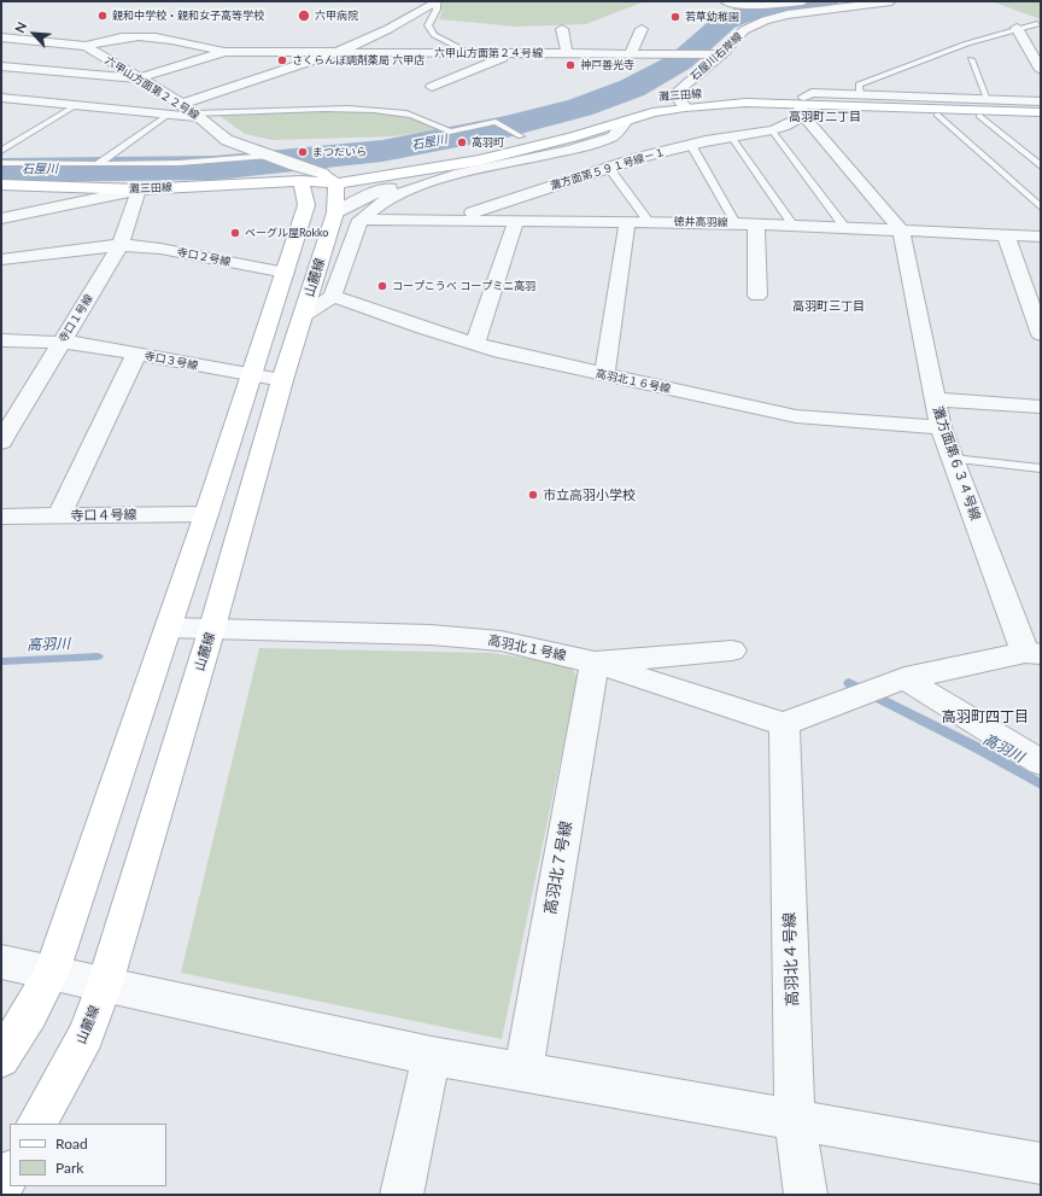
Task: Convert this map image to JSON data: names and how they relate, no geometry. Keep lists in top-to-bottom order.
{
  "streets": {
    "main road": ["灘三田線", "山麓線"],
    "street": [
      "六甲山方面第２４号線",
      "石屋川右岸線",
      "六甲山方面第２２号線",
      "灘方面第５９１号線－１",
      "徳井高羽線",
      "寺口２号線",
      "寺口１号線",
      "寺口３号線",
      "高羽北１６号線",
      "灘方面第６３４号線",
      "寺口４号線",
      "高羽北１号線",
      "高羽北７号線",
      "高羽北４号線"
    ]
  },
  "crossings": [
    ["六甲山方面第２４号線", "石屋川右岸線"],
    ["六甲山方面第２４号線", "六甲山方面第２２号線"],
    ["石屋川右岸線", "灘三田線"],
    ["六甲山方面第２２号線", "灘三田線"],
    ["六甲山方面第２２号線", "山麓線"],
    ["灘三田線", "灘方面第５９１号線－１"],
    ["灘三田線", "山麓線"],
    ["灘三田線", "寺口１号線"],
    ["灘三田線", "灘方面第６３４号線"],
    ["灘方面第５９１号線－１", "徳井高羽線"],
    ["灘方面第５９１号線－１", "灘方面第６３４号線"],
    ["徳井高羽線", "灘方面第６３４号線"],
    ["寺口２号線", "寺口１号線"],
    ["山麓線", "寺口３号線"],
    ["山麓線", "高羽北１号線"],
    ["寺口１号線", "寺口３号線"],
    ["高羽北１６号線", "灘方面第６３４号線"],
    ["灘方面第６３４号線", "高羽北１号線"],
    ["灘方面第６３４号線", "高羽北４号線"],
    ["高羽北１号線", "高羽北７号線"],
    ["高羽北１号線", "高羽北４号線"]
  ],
  "districts": ["高羽町二丁目", "高羽町三丁目", "高羽町四丁目"],
  "water": ["石屋川", "高羽川"],
  "places": [
    "親和中学校・親和女子高等学校",
    "六甲病院",
    "若草幼稚園",
    "さくらんぼ調剤薬局 六甲店",
    "神戸善光寺",
    "高羽町",
    "まつだいら",
    "ベーグル屋Rokko",
    "コープこうべ コープミニ高羽",
    "市立高羽小学校"
  ],
  "legend": ["Road", "Park"],
  "north": "top left"
}
